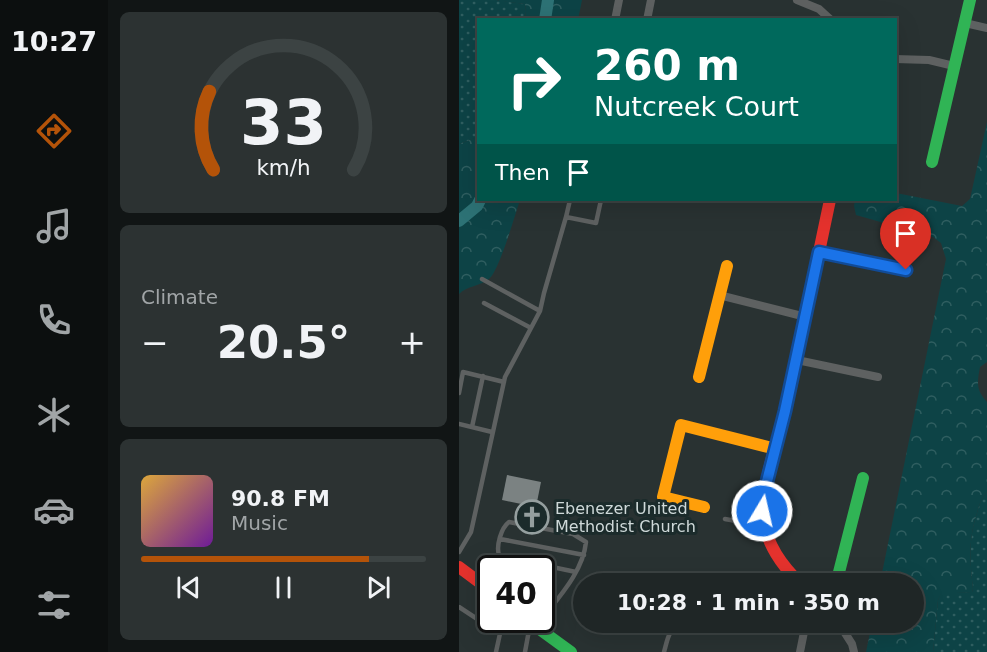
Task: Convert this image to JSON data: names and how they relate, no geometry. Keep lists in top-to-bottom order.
{
  "places": {
    "church": ["Ebenezer United Methodist Church"]
  },
  "page": {
    "tabs": "10:27",
    "turn": ["260 m", "Nutcreek Court"],
    "then": "Then",
    "tile": "Climate",
    "heat": ["−", "20.5°", "+"],
    "song": ["90.8 FM", "Music"],
    "limit": "40",
    "trip": "10:28 · 1 min · 350 m",
    "gauge": ["33", "km/h"]
  }
}
